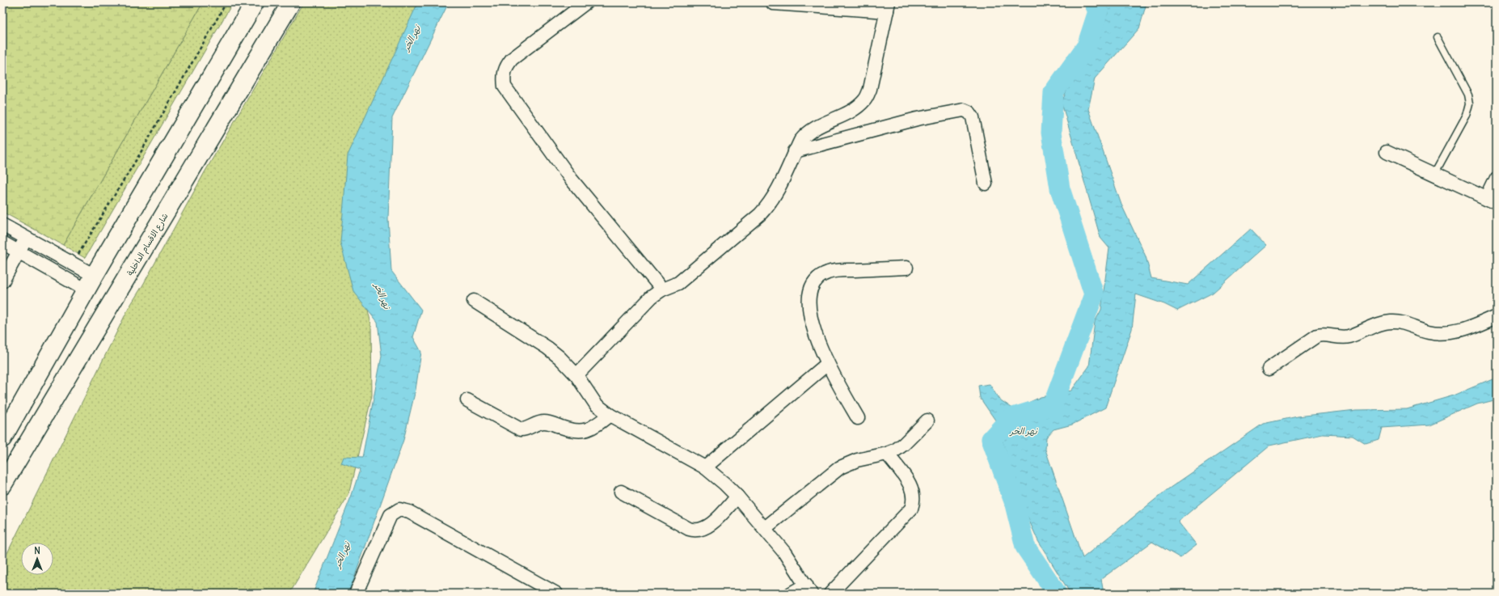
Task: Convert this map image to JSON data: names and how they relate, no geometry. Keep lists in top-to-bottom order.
{
  "streets": {
    "street": ["شارع الاقسام الداخلية"]
  },
  "water": ["نهر الخر"],
  "north": "top"
}
